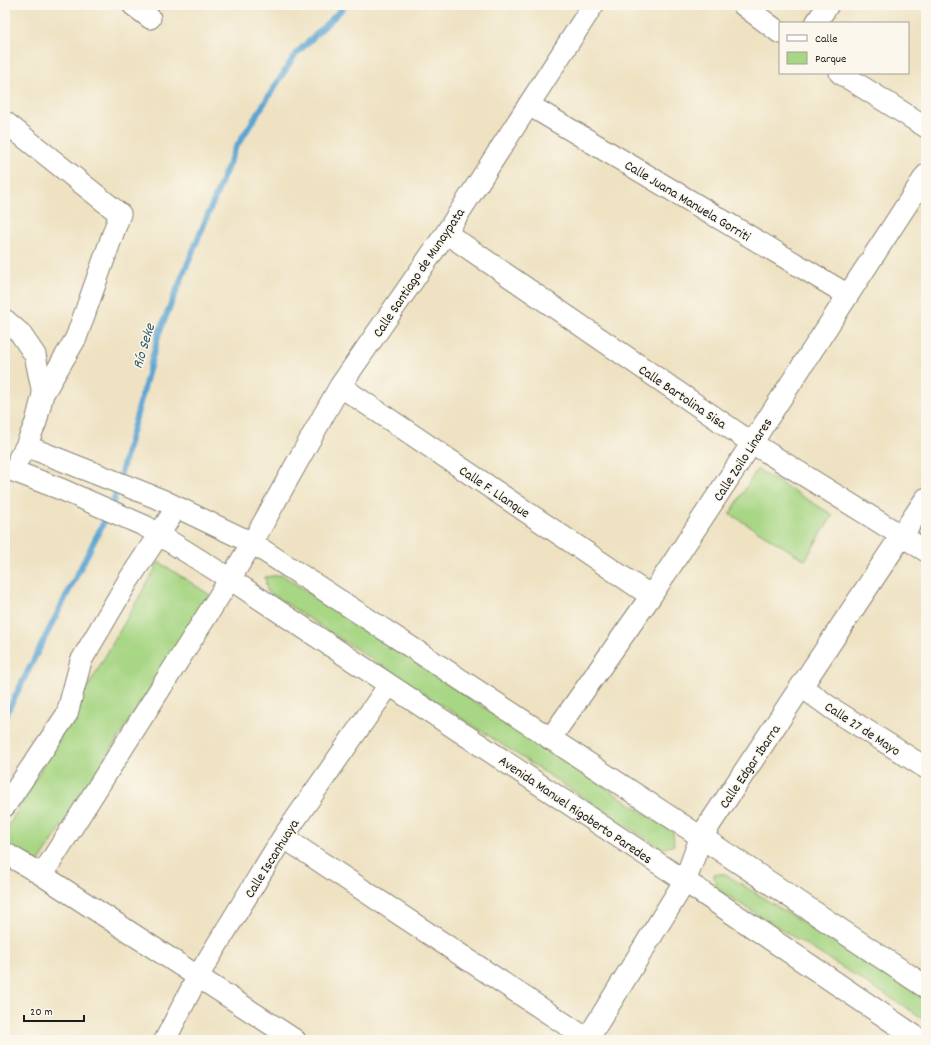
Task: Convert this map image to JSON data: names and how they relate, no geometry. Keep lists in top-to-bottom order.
{
  "streets": {
    "main road": ["Calle Edgar Ibarra", "Avenida Manuel Rigoberto Paredes"],
    "street": [
      "Calle Juana Manuela Gorriti",
      "Calle Santiago de Munaypata",
      "Calle Bartolina Sisa",
      "Calle Zoilo Linares",
      "Calle F. Llanque",
      "Calle 27 de Mayo",
      "Calle Iscanhuaya"
    ]
  },
  "crossings": [
    ["Calle Juana Manuela Gorriti", "Calle Santiago de Munaypata"],
    ["Calle Juana Manuela Gorriti", "Calle Zoilo Linares"],
    ["Calle Santiago de Munaypata", "Calle Bartolina Sisa"],
    ["Calle Santiago de Munaypata", "Calle F. Llanque"],
    ["Calle Santiago de Munaypata", "Avenida Manuel Rigoberto Paredes"],
    ["Calle Bartolina Sisa", "Calle Zoilo Linares"],
    ["Calle Bartolina Sisa", "Calle Edgar Ibarra"],
    ["Calle Zoilo Linares", "Calle F. Llanque"],
    ["Calle 27 de Mayo", "Calle Edgar Ibarra"],
    ["Calle Edgar Ibarra", "Avenida Manuel Rigoberto Paredes"],
    ["Avenida Manuel Rigoberto Paredes", "Calle Iscanhuaya"]
  ],
  "water": ["Río Seke"],
  "legend": ["Calle", "Parque"],
  "scale_bar": "20 m"
}
